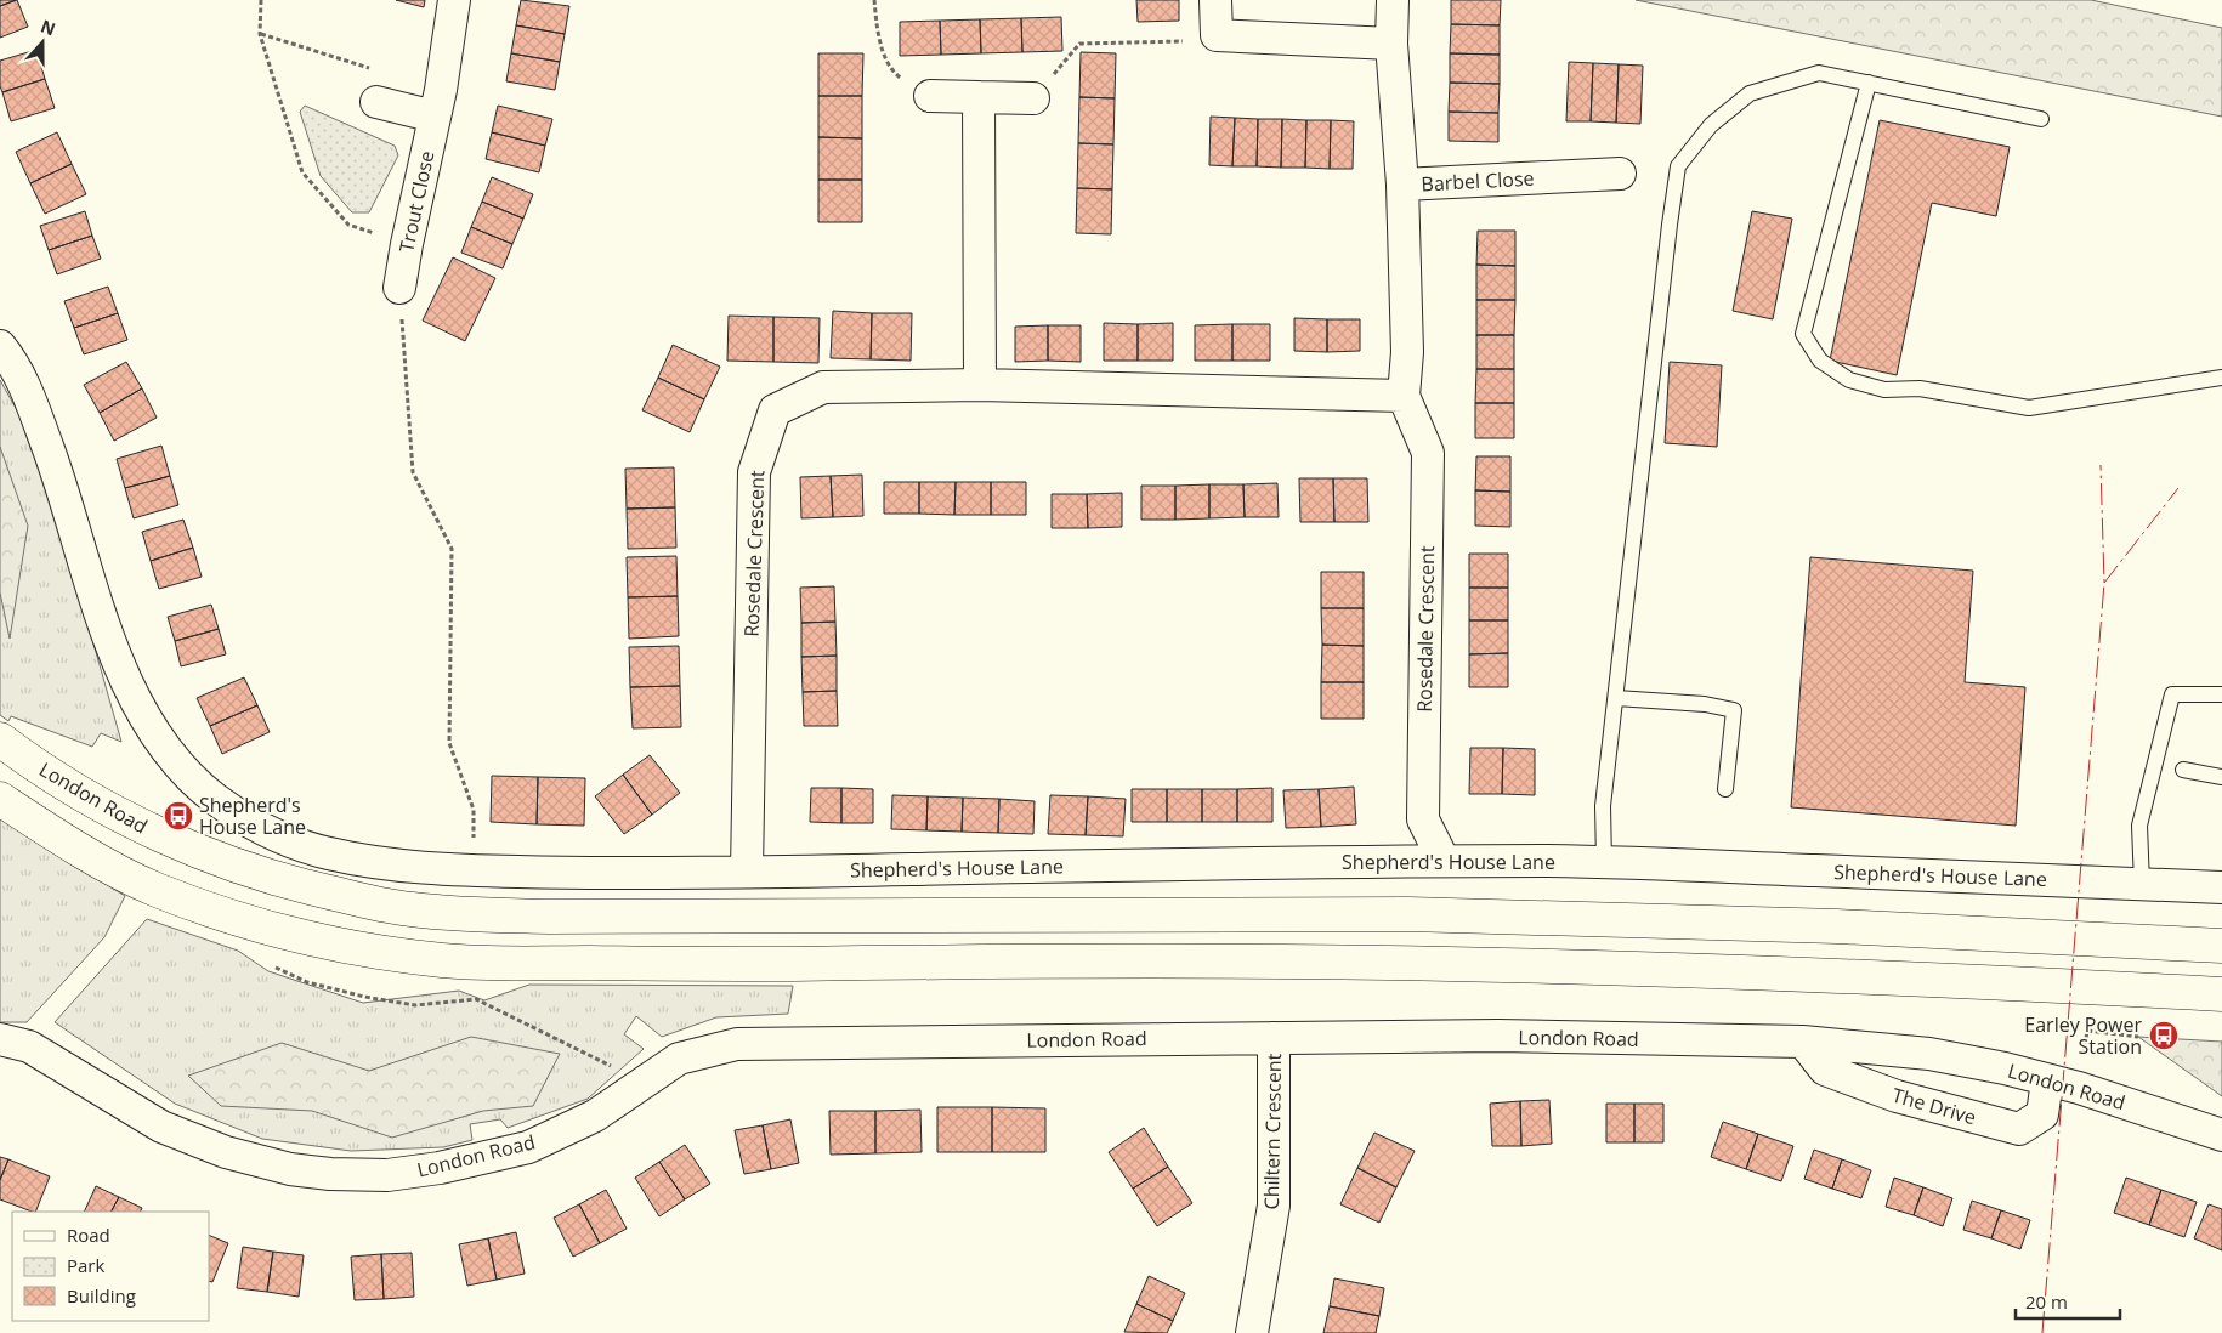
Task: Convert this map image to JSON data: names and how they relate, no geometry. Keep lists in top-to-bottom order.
{
  "streets": {
    "main road": ["London Road"],
    "street": [
      "Barbel Close",
      "Trout Close",
      "Rosedale Crescent",
      "Shepherd's House Lane",
      "The Drive",
      "Chiltern Crescent"
    ]
  },
  "crossings": [
    ["Barbel Close", "Rosedale Crescent"],
    ["Rosedale Crescent", "Shepherd's House Lane"],
    ["London Road", "The Drive"],
    ["London Road", "Chiltern Crescent"]
  ],
  "places": {
    "bus stop": ["Shepherd's House Lane", "Earley Power Station"]
  },
  "legend": ["Road", "Park", "Building"],
  "scale_bar": "20 m",
  "north": "top"
}
